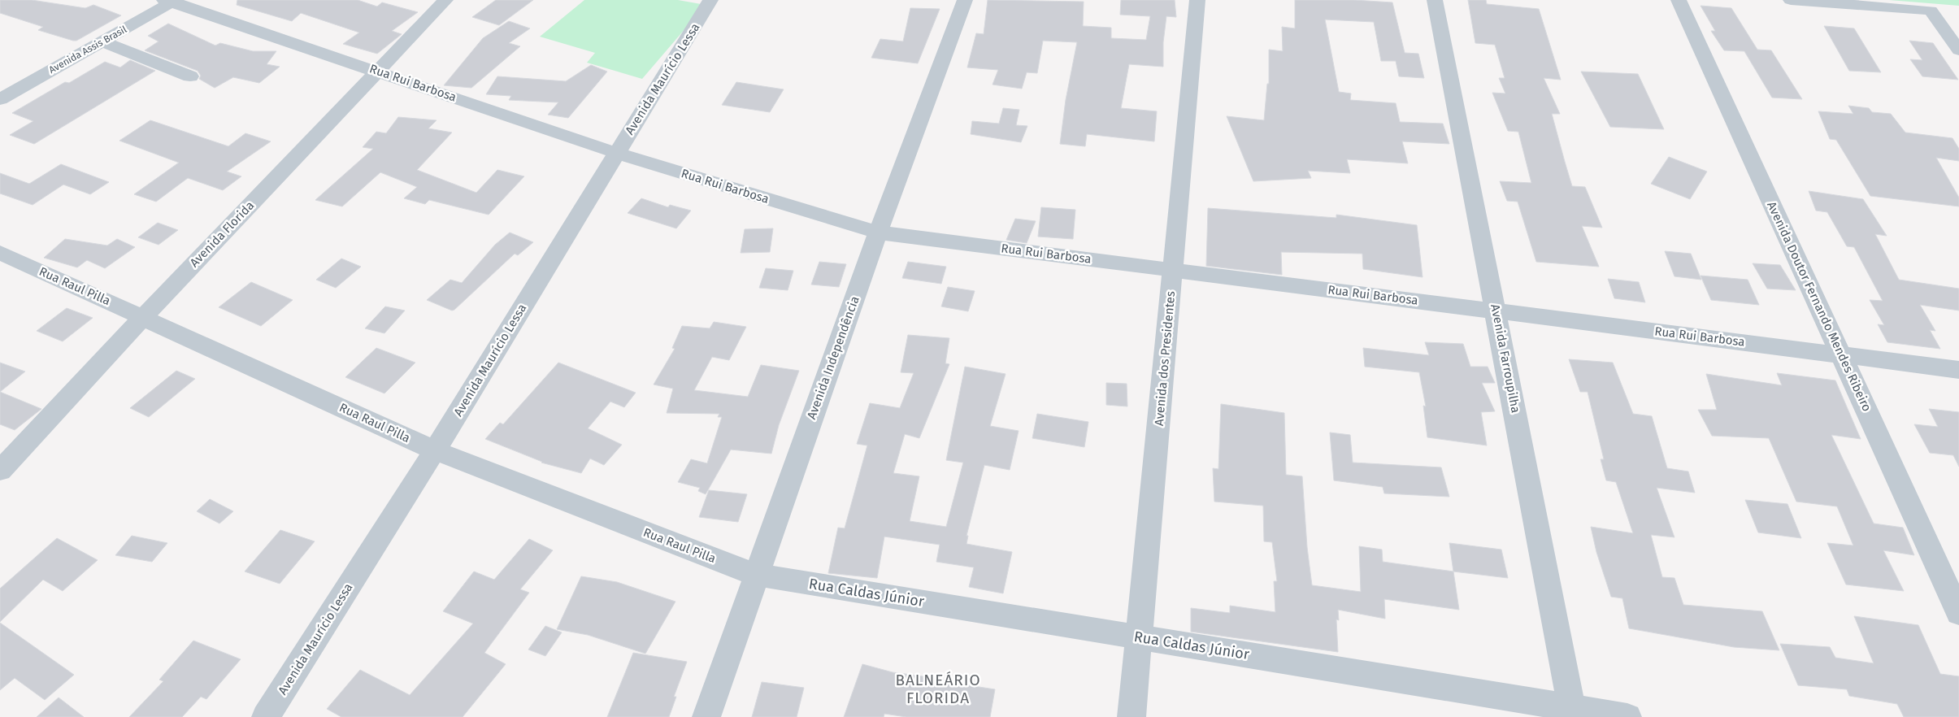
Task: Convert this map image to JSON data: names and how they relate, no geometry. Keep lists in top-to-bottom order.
{
  "streets": {
    "street": [
      "Avenida Assis Brasil",
      "Avenida Maurício Lessa",
      "Rua Rui Barbosa",
      "Avenida Florida",
      "Rua Raul Pilla",
      "Avenida Doutor Fernando Mendes Ribeiro",
      "Avenida Independência",
      "Avenida dos Presidentes",
      "Avenida Farroupilha",
      "Rua Caldas Júnior"
    ]
  },
  "crossings": [
    ["Avenida Assis Brasil", "Rua Rui Barbosa"],
    ["Avenida Maurício Lessa", "Rua Rui Barbosa"],
    ["Avenida Maurício Lessa", "Rua Raul Pilla"],
    ["Rua Rui Barbosa", "Avenida Florida"],
    ["Rua Rui Barbosa", "Avenida Doutor Fernando Mendes Ribeiro"],
    ["Rua Rui Barbosa", "Avenida Independência"],
    ["Rua Rui Barbosa", "Avenida dos Presidentes"],
    ["Rua Rui Barbosa", "Avenida Farroupilha"],
    ["Avenida Florida", "Rua Raul Pilla"],
    ["Rua Raul Pilla", "Avenida Independência"],
    ["Rua Raul Pilla", "Rua Caldas Júnior"],
    ["Avenida Independência", "Rua Caldas Júnior"],
    ["Avenida dos Presidentes", "Rua Caldas Júnior"],
    ["Avenida Farroupilha", "Rua Caldas Júnior"]
  ],
  "districts": ["BALNEÁRIO FLORIDA"]
}
